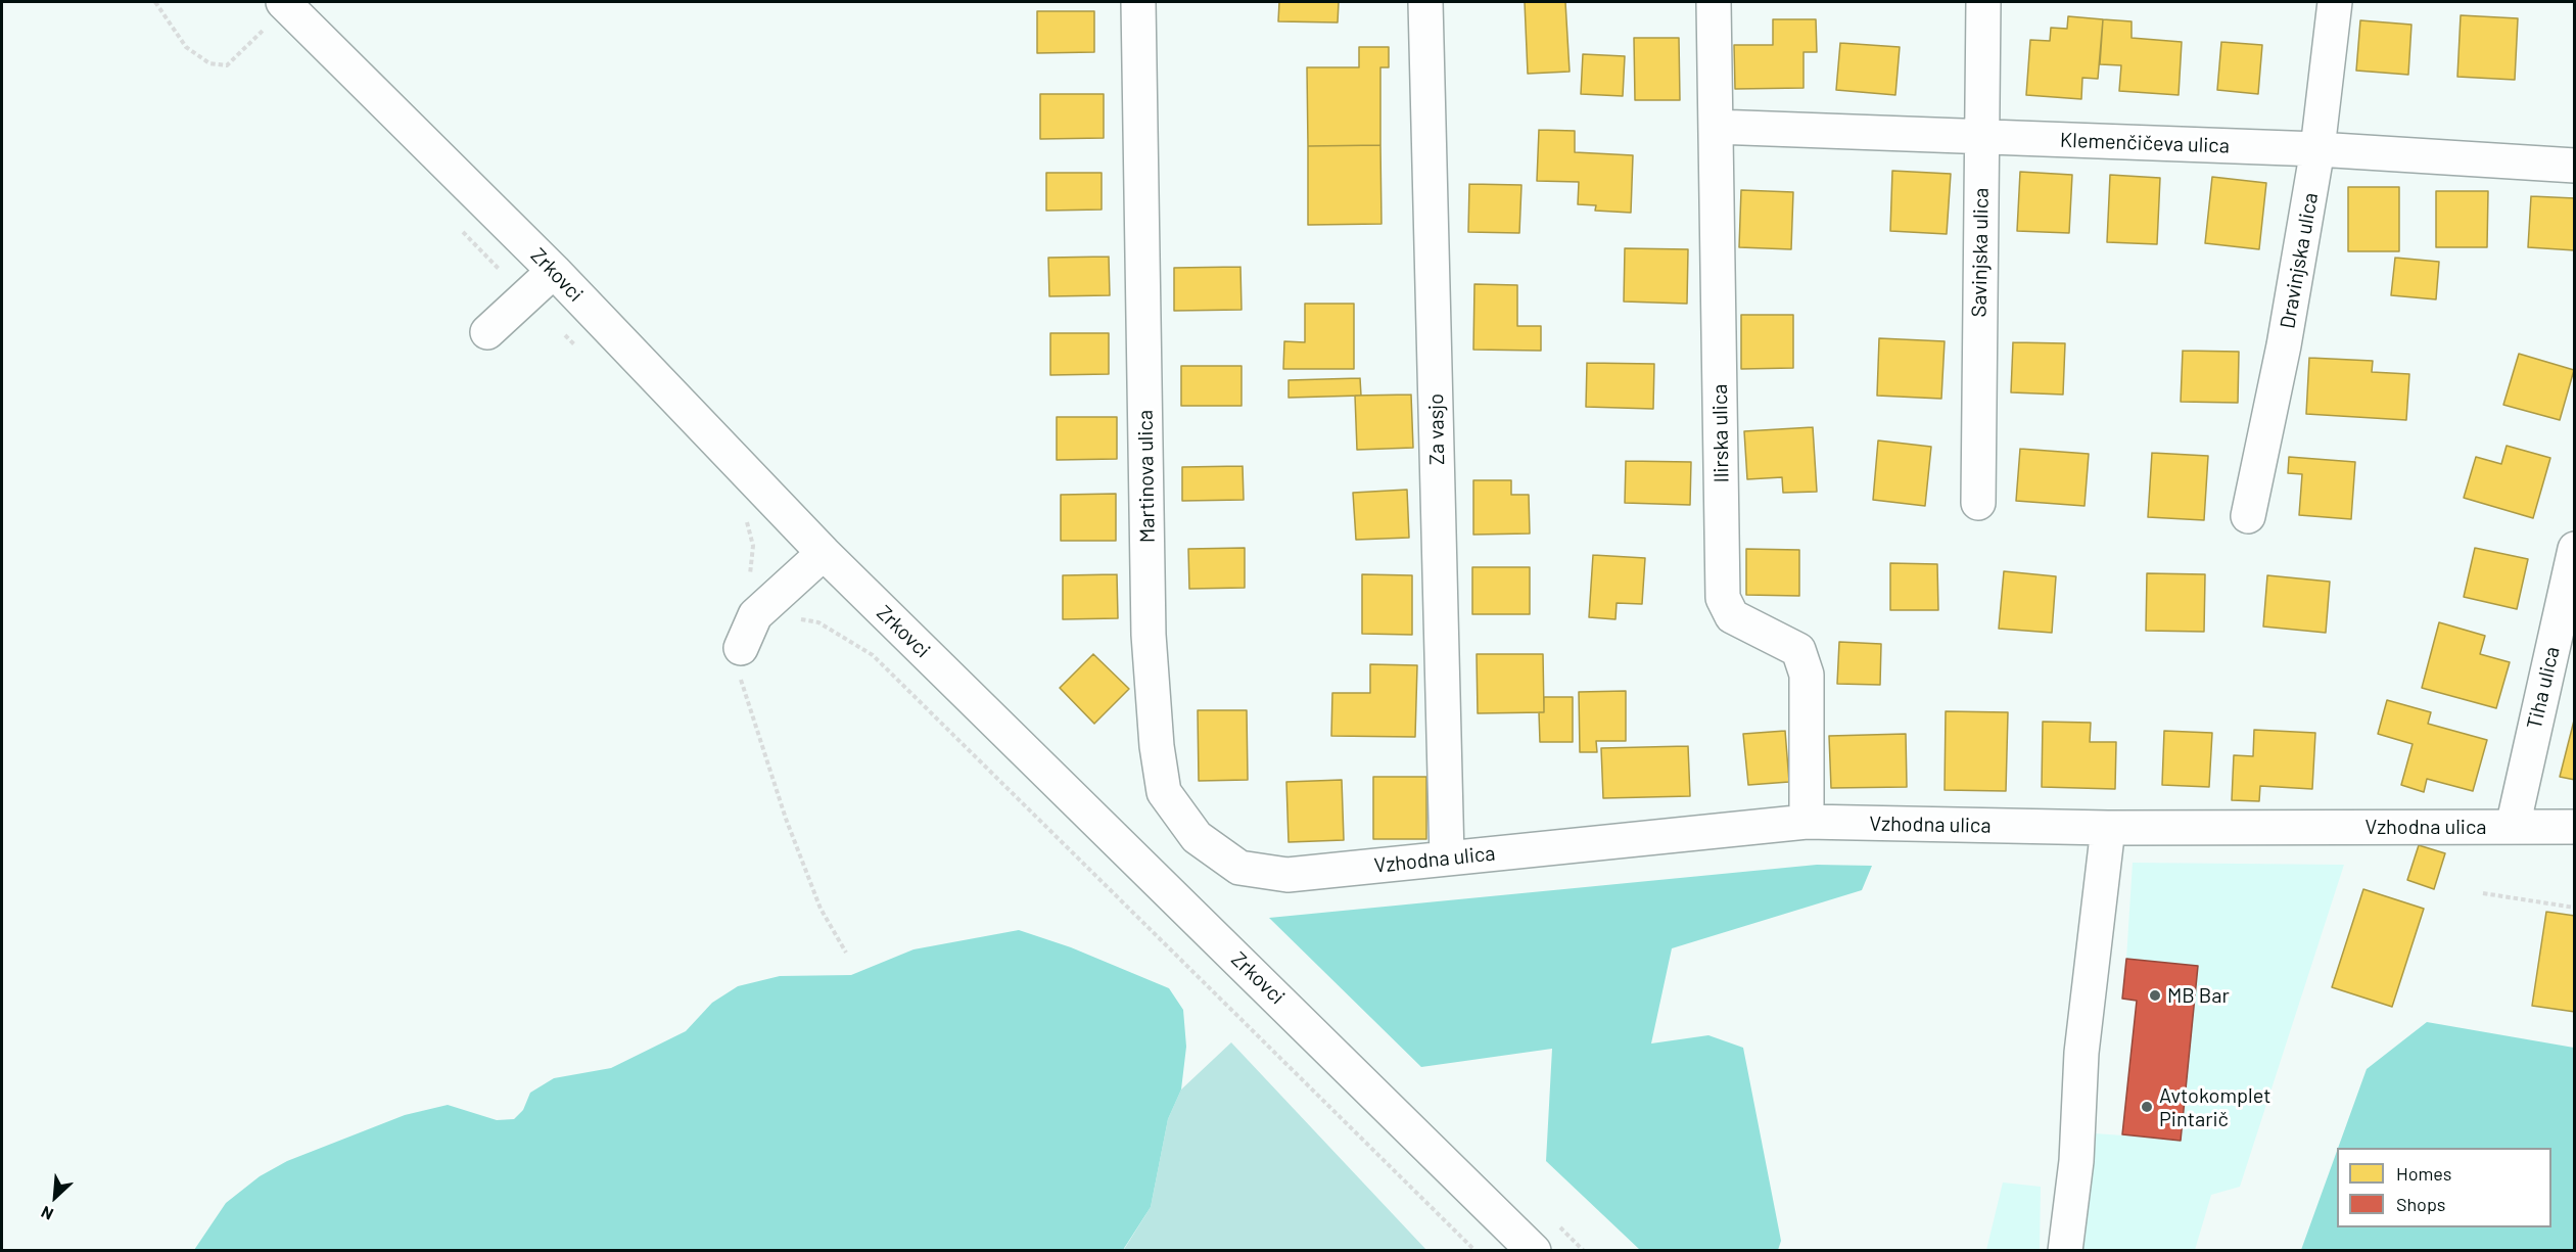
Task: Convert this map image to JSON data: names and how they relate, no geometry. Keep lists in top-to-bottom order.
{
  "streets": {
    "street": [
      "Klemenčičeva ulica",
      "Savinjska ulica",
      "Dravinjska ulica",
      "Zrkovci",
      "Za vasjo",
      "Ilirska ulica",
      "Martinova ulica",
      "Tiha ulica",
      "Vzhodna ulica"
    ]
  },
  "crossings": [
    ["Klemenčičeva ulica", "Savinjska ulica"],
    ["Klemenčičeva ulica", "Dravinjska ulica"],
    ["Klemenčičeva ulica", "Ilirska ulica"],
    ["Za vasjo", "Vzhodna ulica"],
    ["Ilirska ulica", "Vzhodna ulica"],
    ["Martinova ulica", "Vzhodna ulica"],
    ["Tiha ulica", "Vzhodna ulica"]
  ],
  "places": ["MB Bar", "Avtokomplet Pintarič"],
  "legend": ["Homes", "Shops"],
  "north": "bottom left"
}
